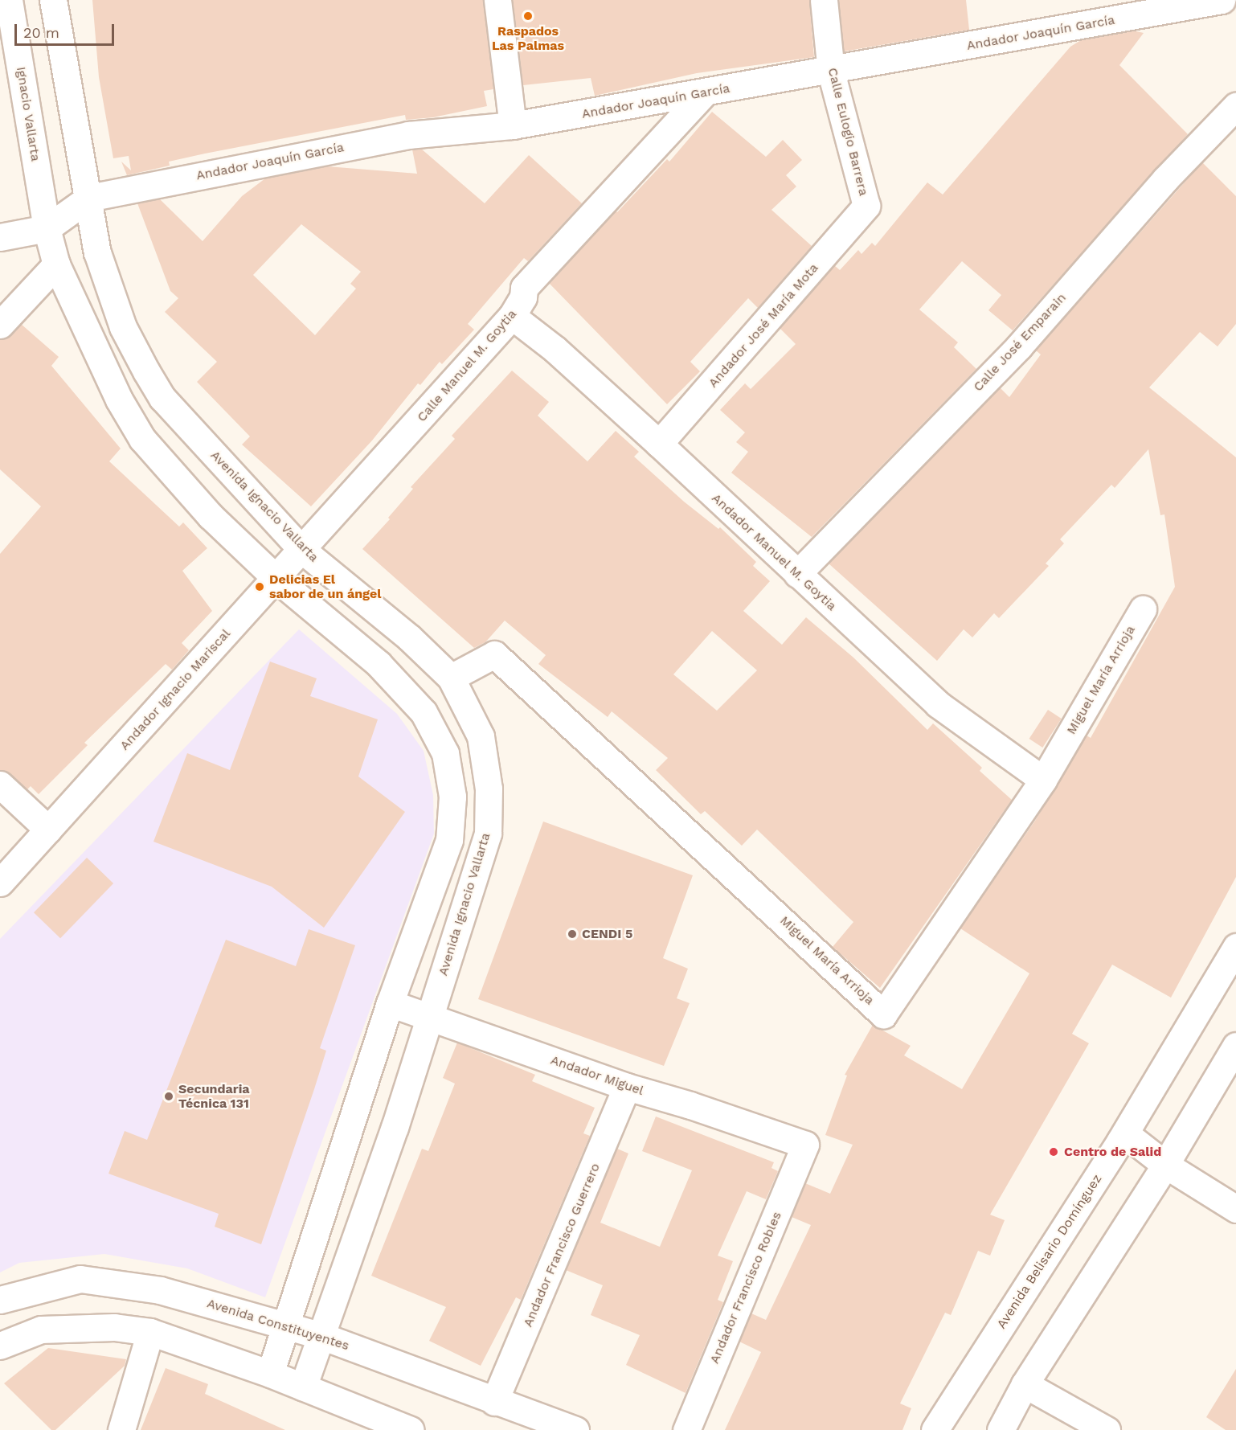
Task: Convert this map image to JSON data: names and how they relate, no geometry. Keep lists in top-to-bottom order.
{
  "streets": {
    "street": [
      "Andador Joaquín García",
      "Ignacio Vallarta",
      "Calle Eulogio Barrera",
      "Andador José María Mota",
      "Calle José Emparain",
      "Calle Manuel M. Goytia",
      "Avenida Ignacio Vallarta",
      "Andador Manuel M. Goytia",
      "Miguel María Arrioja",
      "Andador Ignacio Mariscal",
      "Andador Miguel",
      "Andador Francisco Guerrero",
      "Avenida Belisario Domínguez",
      "Andador Francisco Robles",
      "Avenida Constituyentes"
    ]
  },
  "crossings": [
    ["Andador Joaquín García", "Calle Eulogio Barrera"],
    ["Andador Joaquín García", "Calle Manuel M. Goytia"],
    ["Andador Joaquín García", "Avenida Ignacio Vallarta"],
    ["Calle Eulogio Barrera", "Andador José María Mota"],
    ["Andador José María Mota", "Andador Manuel M. Goytia"],
    ["Calle José Emparain", "Andador Manuel M. Goytia"],
    ["Calle Manuel M. Goytia", "Avenida Ignacio Vallarta"],
    ["Calle Manuel M. Goytia", "Andador Manuel M. Goytia"],
    ["Calle Manuel M. Goytia", "Andador Ignacio Mariscal"],
    ["Avenida Ignacio Vallarta", "Miguel María Arrioja"],
    ["Avenida Ignacio Vallarta", "Andador Ignacio Mariscal"],
    ["Avenida Ignacio Vallarta", "Andador Miguel"],
    ["Avenida Ignacio Vallarta", "Avenida Constituyentes"],
    ["Andador Manuel M. Goytia", "Miguel María Arrioja"],
    ["Andador Miguel", "Andador Francisco Guerrero"],
    ["Andador Miguel", "Andador Francisco Robles"],
    ["Andador Francisco Guerrero", "Avenida Constituyentes"]
  ],
  "places": [
    "Raspados Las Palmas",
    "Delicias El sabor de un ángel",
    "CENDI 5",
    "Secundaria Técnica 131",
    "Centro de Salid"
  ],
  "scale_bar": "20 m"
}
